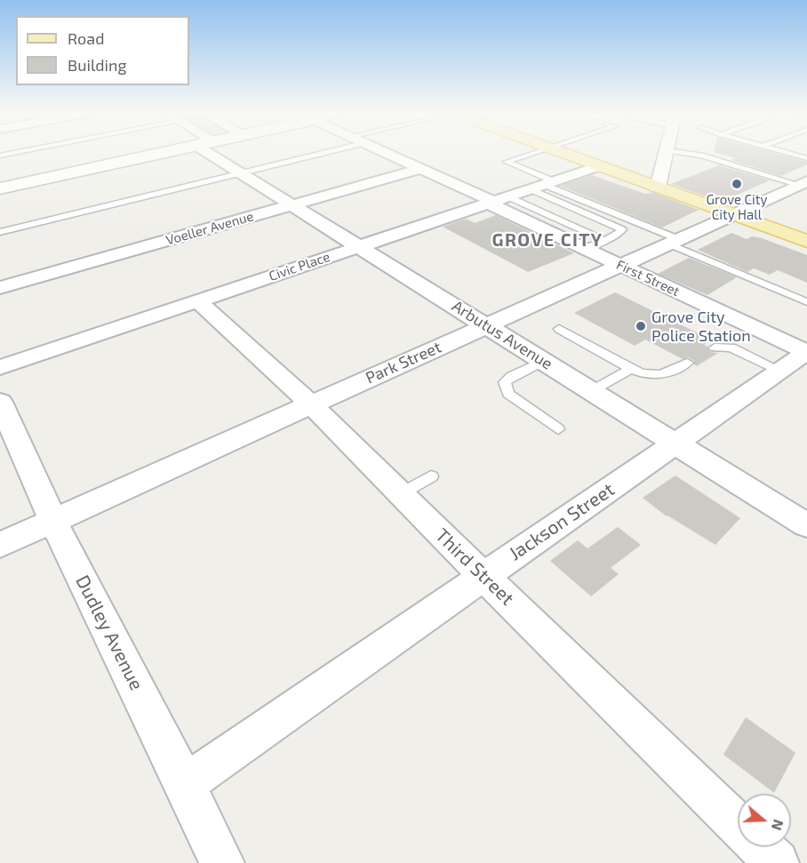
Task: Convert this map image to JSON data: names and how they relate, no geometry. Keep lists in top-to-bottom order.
{
  "streets": {
    "street": [
      "Voeller Avenue",
      "Civic Place",
      "First Street",
      "Arbutus Avenue",
      "Park Street",
      "Jackson Street",
      "Third Street",
      "Dudley Avenue"
    ]
  },
  "crossings": [
    ["Voeller Avenue", "First Street"],
    ["Voeller Avenue", "Arbutus Avenue"],
    ["Civic Place", "First Street"],
    ["Civic Place", "Arbutus Avenue"],
    ["Civic Place", "Third Street"],
    ["First Street", "Park Street"],
    ["First Street", "Jackson Street"],
    ["Arbutus Avenue", "Park Street"],
    ["Arbutus Avenue", "Jackson Street"],
    ["Park Street", "Third Street"],
    ["Park Street", "Dudley Avenue"],
    ["Jackson Street", "Third Street"],
    ["Jackson Street", "Dudley Avenue"]
  ],
  "districts": ["GROVE CITY"],
  "places": ["Grove City City Hall", "Grove City Police Station"],
  "legend": ["Road", "Building"],
  "north": "right"
}
